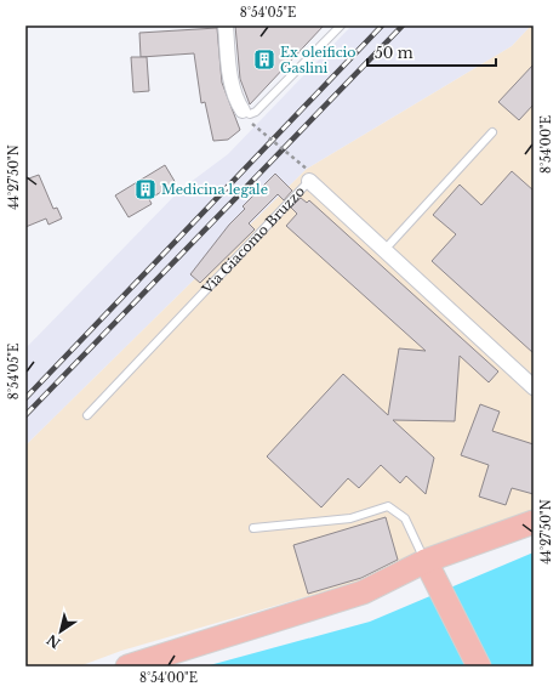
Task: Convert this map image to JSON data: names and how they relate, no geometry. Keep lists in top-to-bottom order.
{
  "streets": {
    "street": ["Via Giacomo Bruzzo"]
  },
  "places": {
    "building": ["Ex oleificio Gaslini", "Medicina legale"]
  },
  "scale_bar": "50 m",
  "north": "bottom left",
  "coordinates": ["8°54'05\"E", "8°54'00\"E", "44°27'50\"N"]
}
